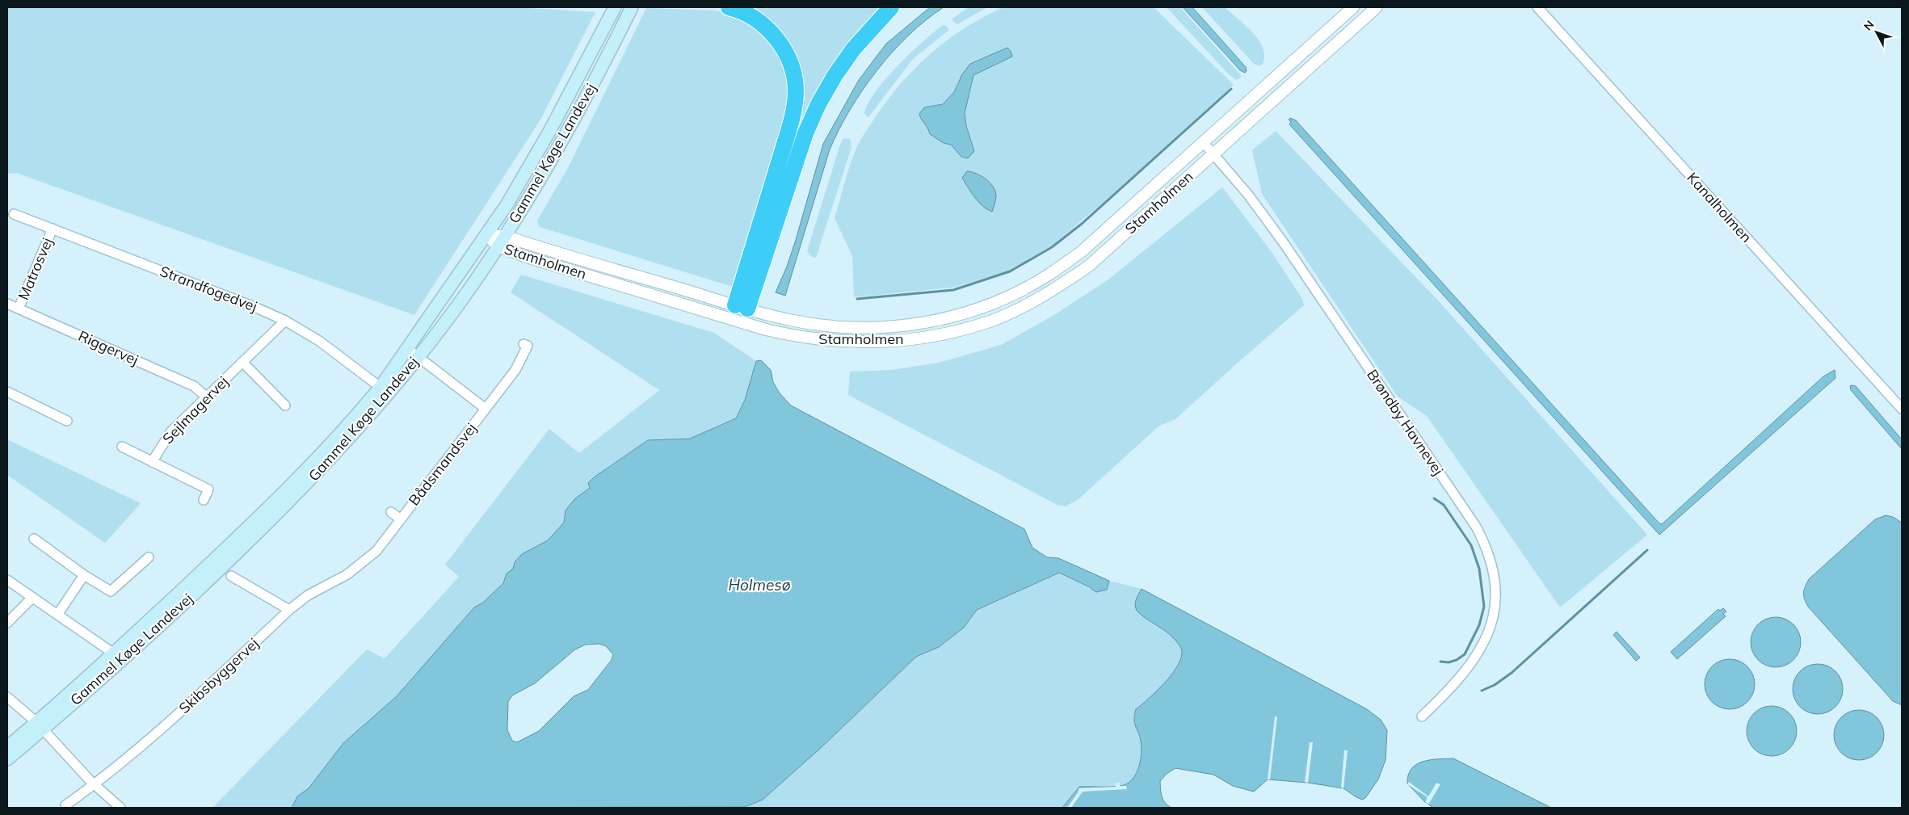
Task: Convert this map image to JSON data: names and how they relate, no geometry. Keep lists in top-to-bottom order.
{
  "streets": {
    "main road": ["Gammel Køge Landevej"],
    "street": [
      "Stamholmen",
      "Kanalholmen",
      "Matrosvej",
      "Strandfogedvej",
      "Riggervej",
      "Sejlmagervej",
      "Brøndby Havnevej",
      "Bådsmandsvej",
      "Skibsbyggervej"
    ]
  },
  "crossings": [
    ["Gammel Køge Landevej", "Stamholmen"],
    ["Gammel Køge Landevej", "Strandfogedvej"],
    ["Gammel Køge Landevej", "Bådsmandsvej"],
    ["Stamholmen", "Brøndby Havnevej"],
    ["Matrosvej", "Strandfogedvej"],
    ["Matrosvej", "Riggervej"],
    ["Strandfogedvej", "Sejlmagervej"],
    ["Riggervej", "Sejlmagervej"],
    ["Bådsmandsvej", "Skibsbyggervej"]
  ],
  "water": ["Holmesø"],
  "north": "top left"
}
